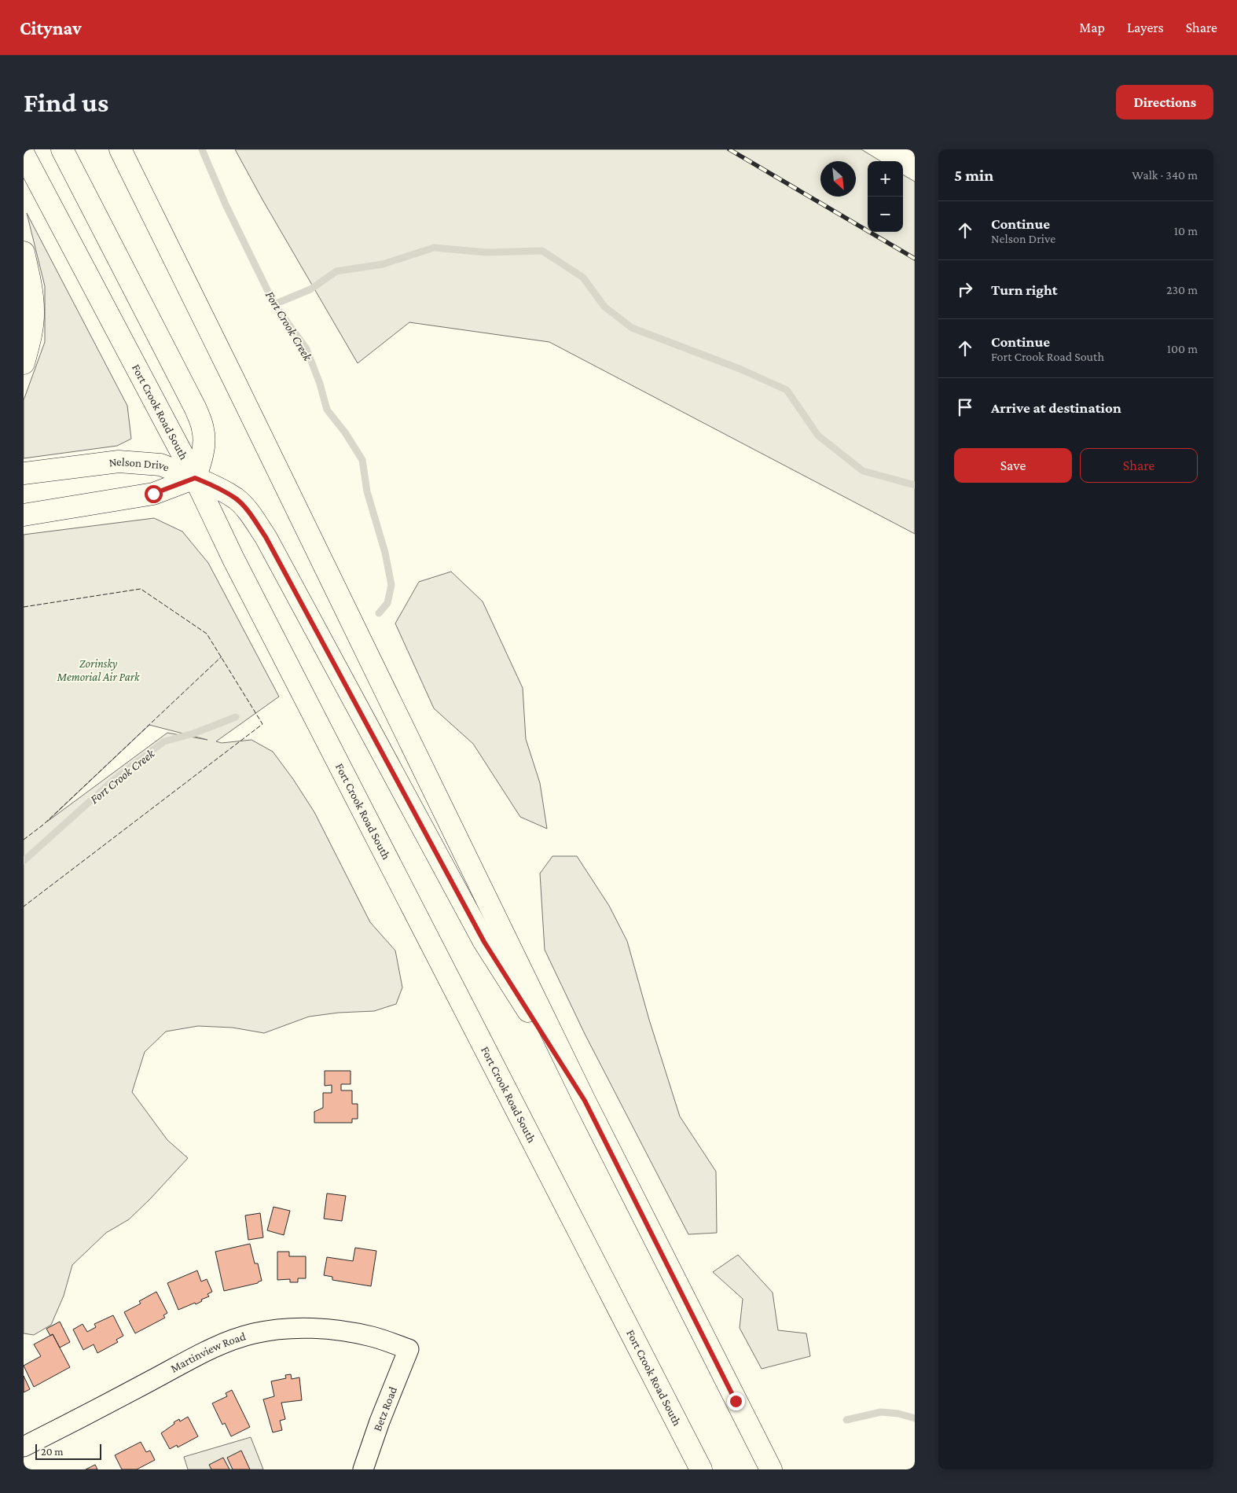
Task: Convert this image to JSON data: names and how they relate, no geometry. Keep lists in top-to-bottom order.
{
  "streets": {
    "main road": ["Fort Crook Road South", "Nelson Drive"],
    "street": ["Martinview Road", "Betz Road"]
  },
  "crossings": [
    ["Fort Crook Road South", "Nelson Drive"],
    ["Martinview Road", "Betz Road"]
  ],
  "water": ["Fort Crook Creek"],
  "parks": ["Zorinsky Memorial Air Park"],
  "scale_bar": "20 m",
  "north": "bottom right",
  "page": {
    "header": "Citynav",
    "nav": ["Map", "Layers", "Share"],
    "buttons": [
      "Directions",
      ["Save", "Share"]
    ],
    "title": "Find us",
    "heading": ["5 min", "Walk · 340 m"],
    "map_buttons": ["+", "−"],
    "list": [
      ["Continue", "Nelson Drive", "10 m"],
      ["Turn right", "230 m"],
      ["Continue", "Fort Crook Road South", "100 m"],
      "Arrive at destination"
    ],
    "scale": "20 m"
  }
}
